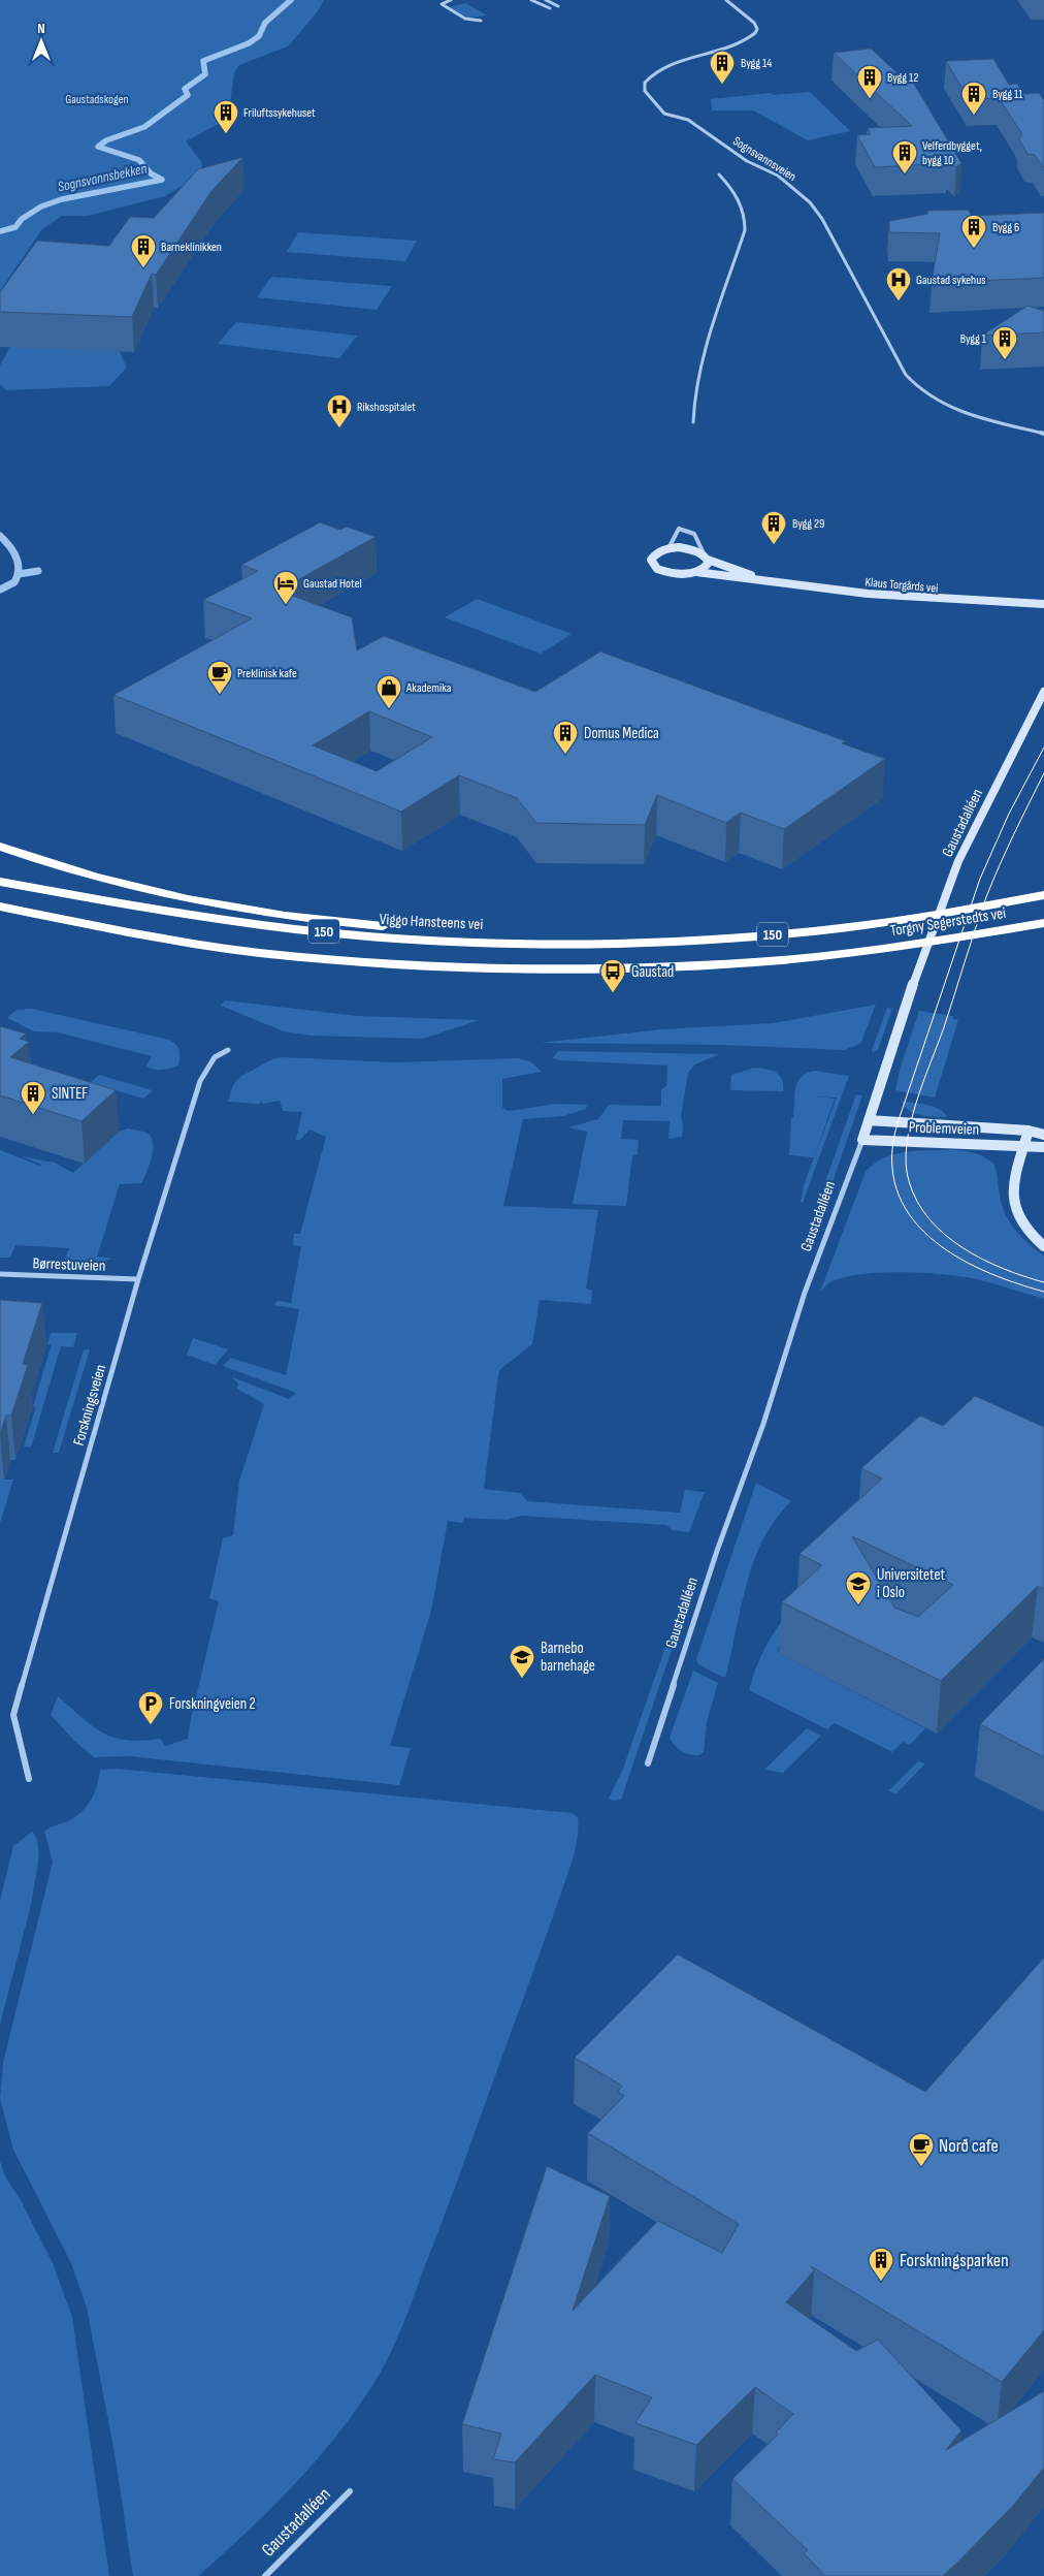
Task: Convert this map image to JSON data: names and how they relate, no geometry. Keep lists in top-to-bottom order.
{
  "streets": {
    "highway": ["Viggo Hansteens vei", "Torgny Segerstedts vei", "150"],
    "street": [
      "Sognsvannsveien",
      "Klaus Torgårds vei",
      "Gaustadalléen",
      "Problemveien",
      "Børrestuveien",
      "Forskningsveien"
    ]
  },
  "crossings": [
    ["Gaustadalléen", "Problemveien"],
    ["Viggo Hansteens vei", "Torgny Segerstedts vei"],
    ["Torgny Segerstedts vei", "150"],
    ["Børrestuveien", "Forskningsveien"]
  ],
  "water": ["Sognsvannsbekken"],
  "parks": ["Gaustadskogen"],
  "places": {
    "building": [
      "Bygg 14",
      "Bygg 12",
      "Bygg 11",
      "Friluftssykehuset",
      "Velferdbygget, bygg 10",
      "Bygg 6",
      "Barneklinikken",
      "Bygg 1",
      "Bygg 29",
      "Domus Medica",
      "SINTEF",
      "Forskningsparken"
    ],
    "hospital": ["Gaustad sykehus", "Rikshospitalet"],
    "hotel": ["Gaustad Hotel"],
    "cafe": ["Preklinisk kafe", "Norð cafe"],
    "shop": ["Akademika"],
    "bus stop": ["Gaustad"],
    "school or university": ["Universitetet i Oslo", "Barnebo barnehage"],
    "parking": ["Forskningveien 2"]
  },
  "north": "top"
}
